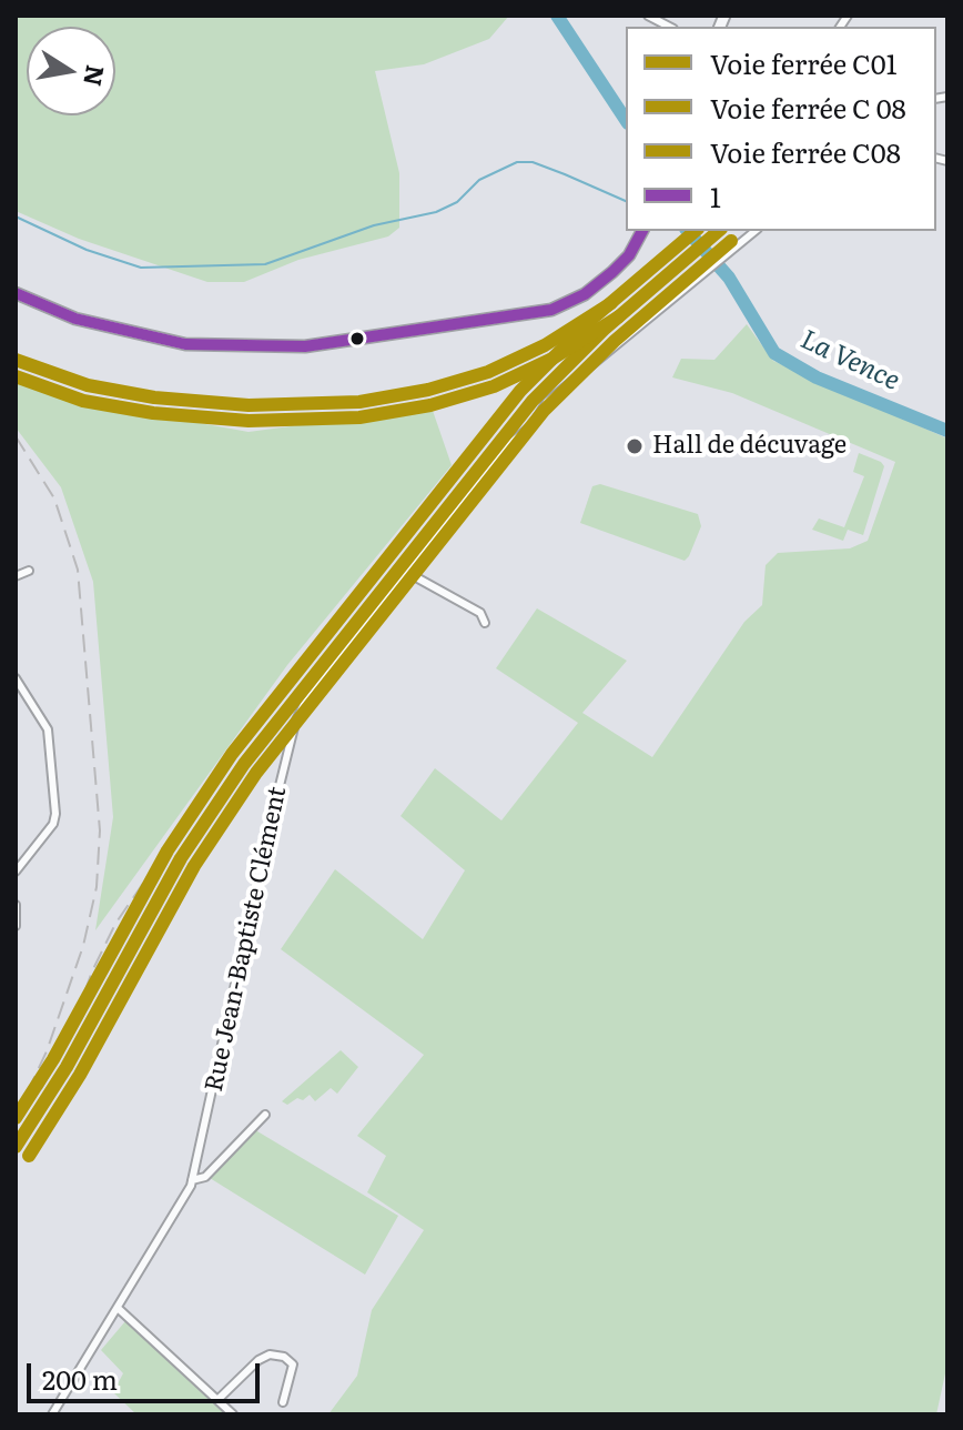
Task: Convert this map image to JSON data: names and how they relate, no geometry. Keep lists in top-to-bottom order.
{
  "streets": {
    "street": ["Rue Jean-Baptiste Clément"]
  },
  "water": ["La Vence"],
  "places": ["Hall de décuvage"],
  "lines": ["rail line C01", "rail line C08", "transit line 1"],
  "legend": [
    "Voie ferrée C01",
    "Voie ferrée C 08",
    "Voie ferrée C08",
    "1"
  ],
  "scale_bar": "200 m",
  "north": "right"
}
